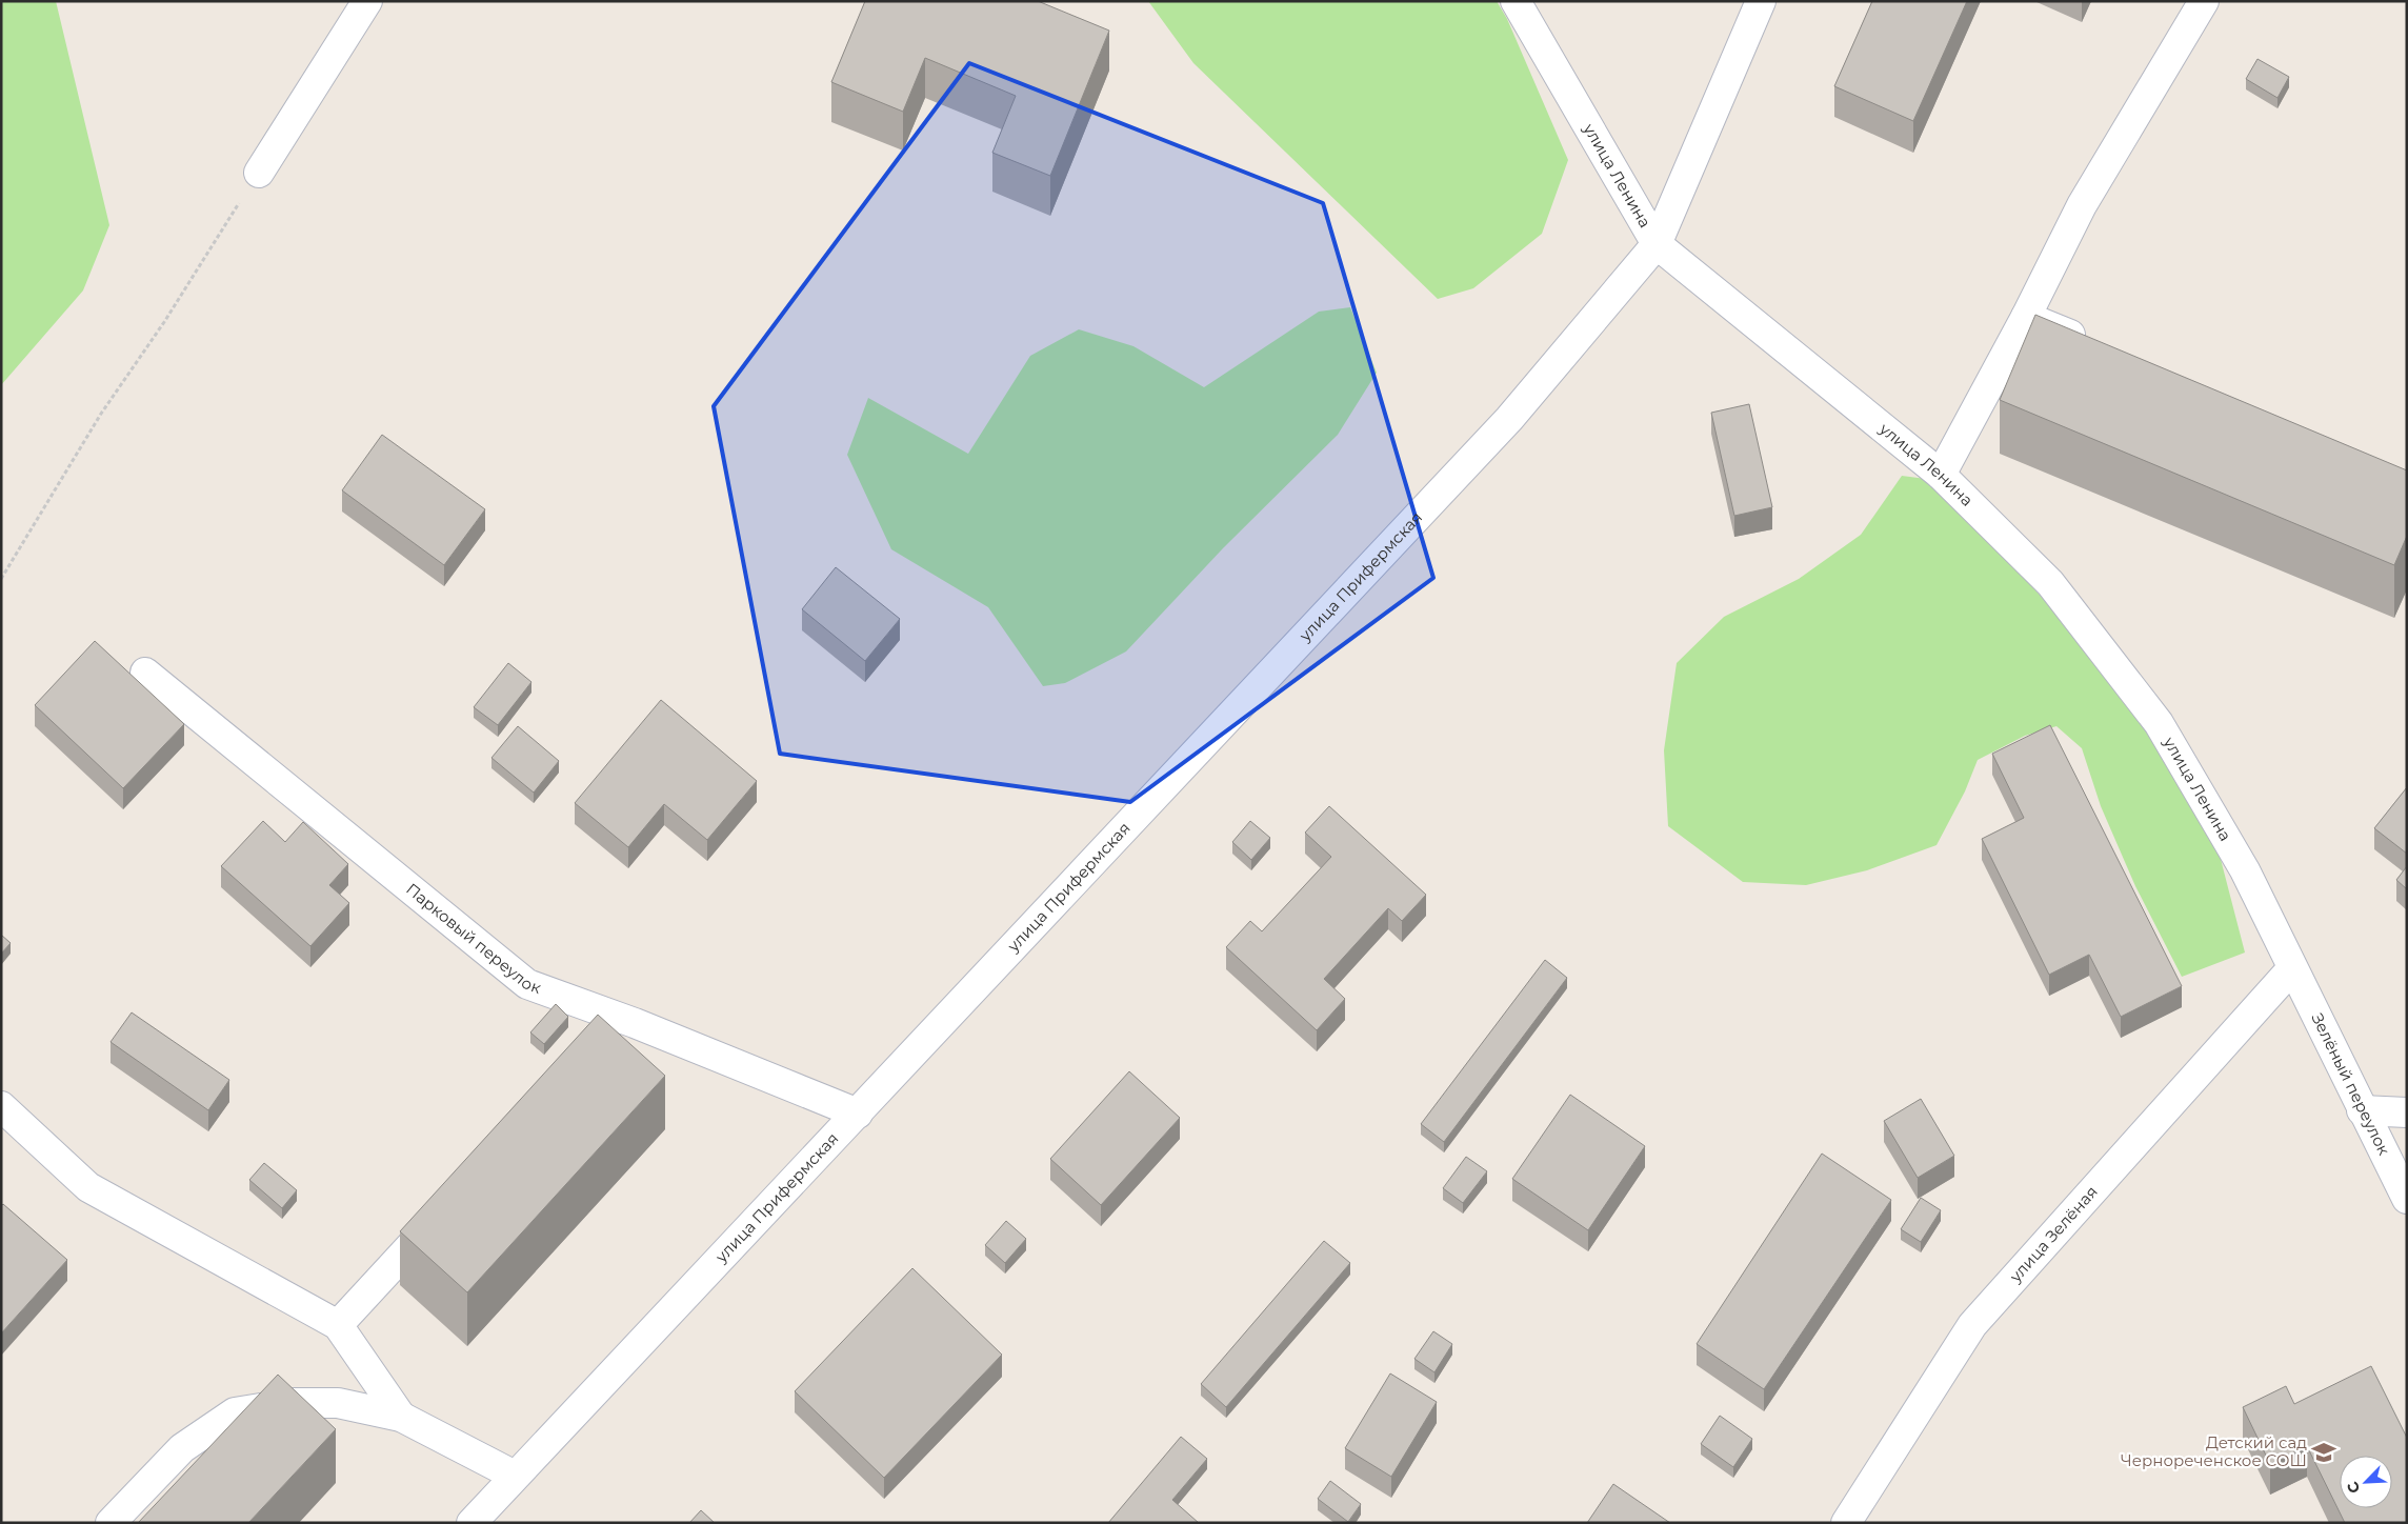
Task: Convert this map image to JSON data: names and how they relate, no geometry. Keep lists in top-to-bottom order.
{
  "streets": {
    "street": [
      "улица Ленина",
      "улица Прифермская",
      "Парковый переулок",
      "Зелёный переулок",
      "улица Зелёная"
    ]
  },
  "crossings": [
    ["улица Ленина", "улица Прифермская"],
    ["улица Ленина", "Зелёный переулок"],
    ["улица Ленина", "улица Зелёная"],
    ["улица Прифермская", "Парковый переулок"],
    ["Зелёный переулок", "улица Зелёная"]
  ],
  "places": {
    "school or university": ["Детский сад Чернореченское СОШ"]
  },
  "north": "bottom left"
}
